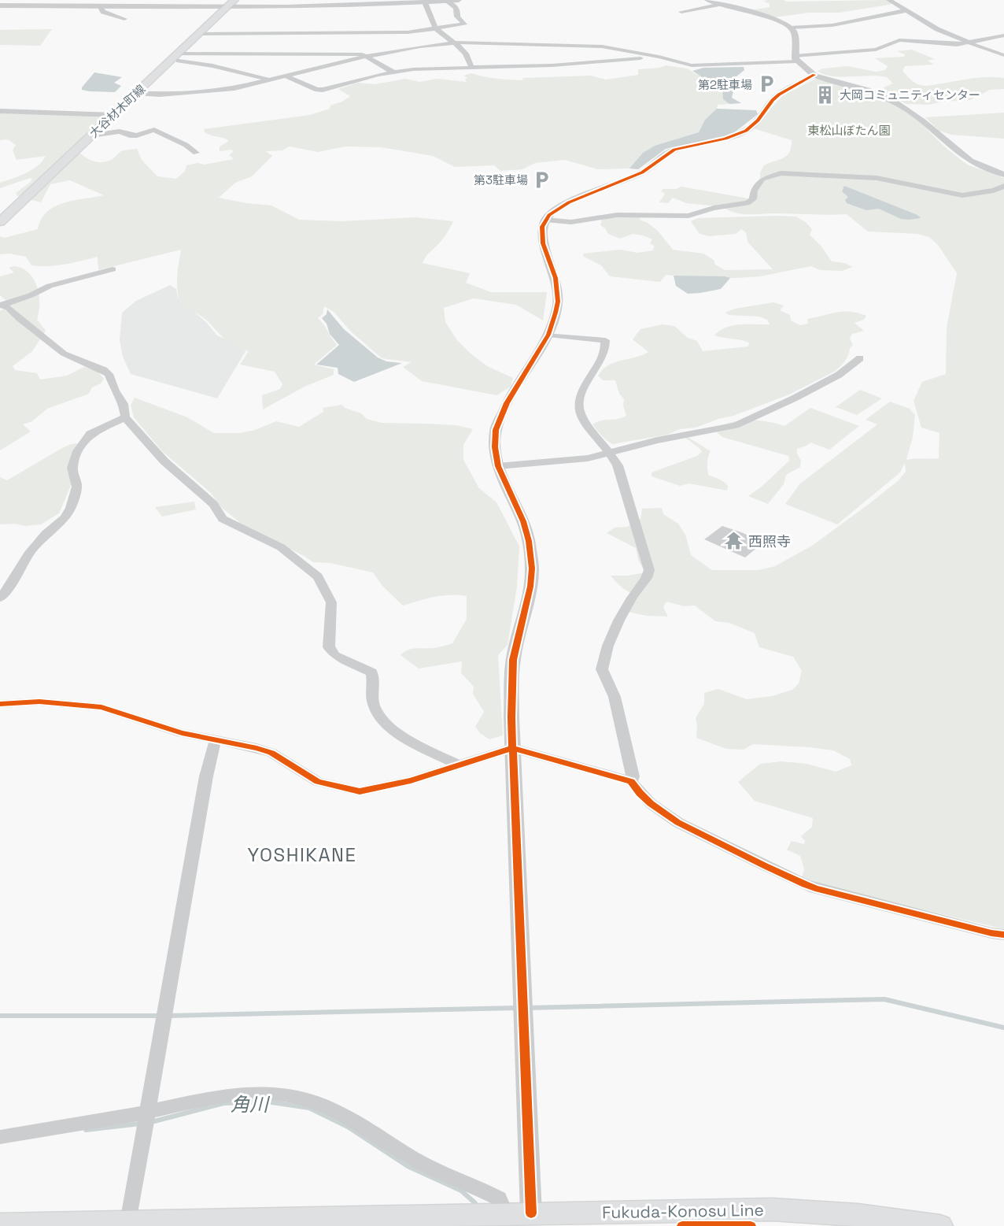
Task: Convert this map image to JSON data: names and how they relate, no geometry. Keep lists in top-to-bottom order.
{
  "streets": {
    "main road": ["大谷材木町線", "Fukuda-Konosu Line"]
  },
  "districts": ["YOSHIKANE"],
  "water": ["角川"],
  "parks": ["東松山ぼたん園"],
  "places": {
    "parking": ["第2駐車場", "第3駐車場"],
    "building": ["大岡コミュニティセンター"],
    "temple": ["西照寺"]
  }
}
